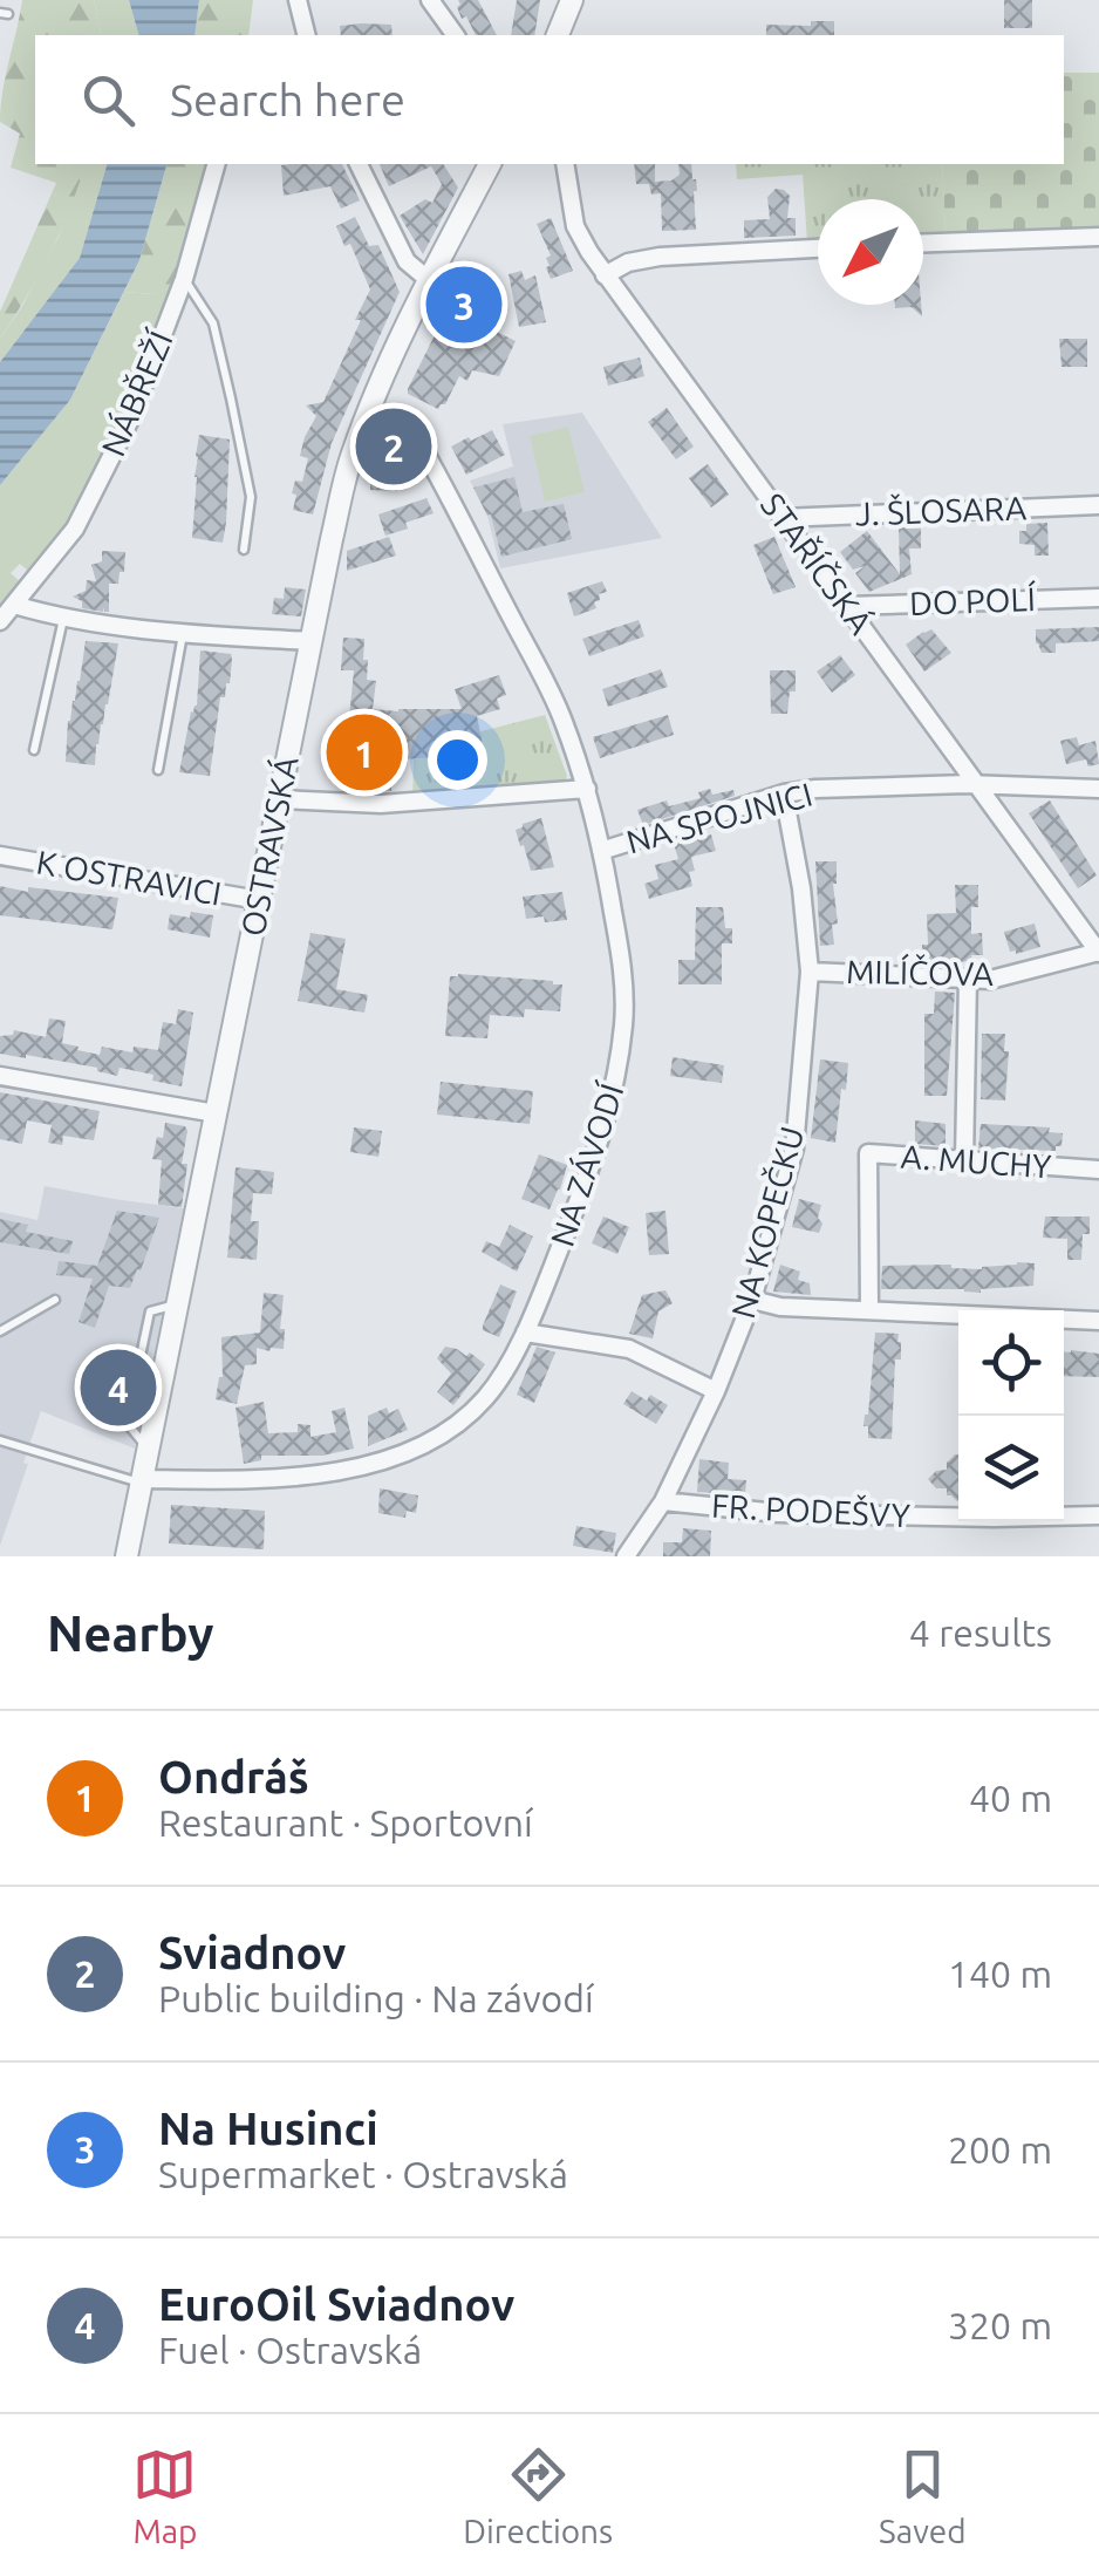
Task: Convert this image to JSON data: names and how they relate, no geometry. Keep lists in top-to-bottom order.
{
  "streets": {
    "street": [
      "NÁBŘEŽÍ",
      "J. ŠLOSARA",
      "STAŘÍČSKÁ",
      "DO POLÍ",
      "NA SPOJNICI",
      "OSTRAVSKÁ",
      "K OSTRAVICI",
      "MILÍČOVA",
      "A. MUCHY",
      "NA ZÁVODÍ",
      "NA KOPEČKU",
      "FR. PODEŠVY"
    ]
  },
  "crossings": [
    ["J. ŠLOSARA", "STAŘÍČSKÁ"],
    ["STAŘÍČSKÁ", "DO POLÍ"],
    ["STAŘÍČSKÁ", "NA SPOJNICI"],
    ["STAŘÍČSKÁ", "MILÍČOVA"],
    ["NA SPOJNICI", "NA ZÁVODÍ"],
    ["NA SPOJNICI", "NA KOPEČKU"],
    ["OSTRAVSKÁ", "K OSTRAVICI"],
    ["OSTRAVSKÁ", "NA ZÁVODÍ"],
    ["MILÍČOVA", "NA KOPEČKU"],
    ["NA KOPEČKU", "FR. PODEŠVY"]
  ],
  "north": "bottom left",
  "page": {
    "search": "Search here",
    "pins": [
      "3",
      "2",
      "1",
      "4"
    ],
    "heading": ["Nearby", "4 results"],
    "list": [
      {
        "mark": "1",
        "name": "Ondráš",
        "note": "Restaurant · Sportovní",
        "value": "40 m"
      },
      {
        "mark": "2",
        "name": "Sviadnov",
        "note": "Public building · Na závodí",
        "value": "140 m"
      },
      {
        "mark": "3",
        "name": "Na Husinci",
        "note": "Supermarket · Ostravská",
        "value": "200 m"
      },
      {
        "mark": "4",
        "name": "EuroOil Sviadnov",
        "note": "Fuel · Ostravská",
        "value": "320 m"
      }
    ],
    "nav": ["Map", "Directions", "Saved"]
  }
}
